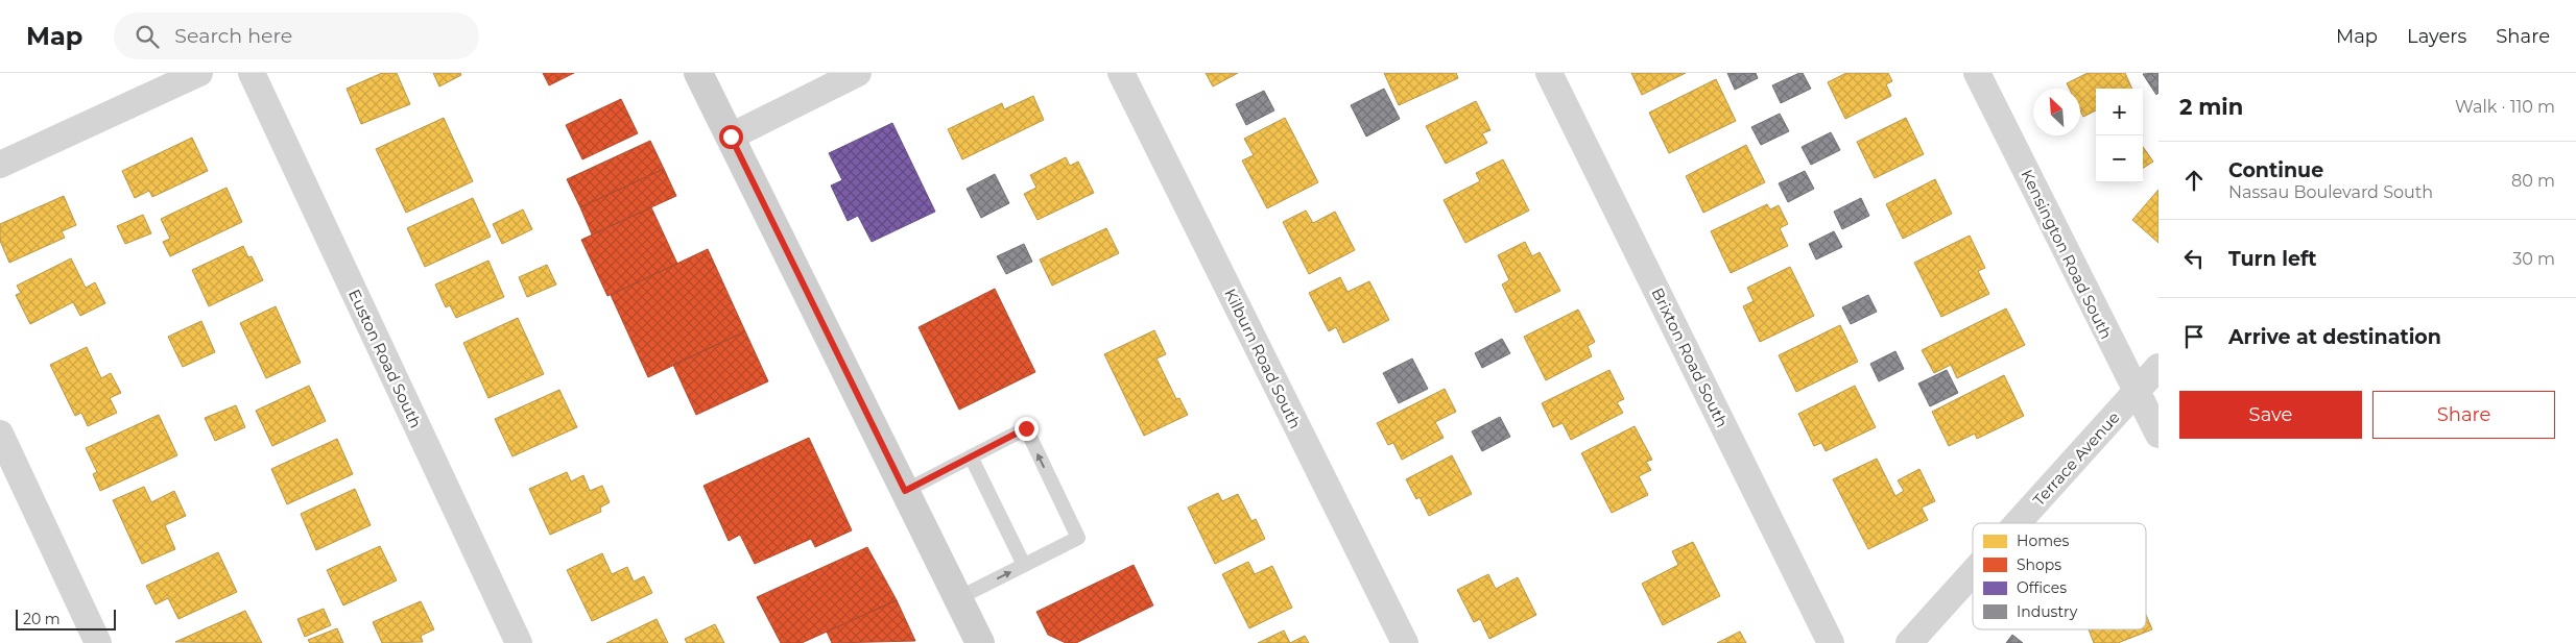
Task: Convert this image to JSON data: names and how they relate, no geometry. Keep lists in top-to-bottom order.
{
  "streets": {
    "street": [
      "Kensington Road South",
      "Brixton Road South",
      "Euston Road South",
      "Kilburn Road South",
      "Terrace Avenue"
    ]
  },
  "crossings": [
    ["Kensington Road South", "Terrace Avenue"]
  ],
  "legend": [
    "Homes",
    "Shops",
    "Offices",
    "Industry"
  ],
  "scale_bar": "20 m",
  "north": "top left",
  "page": {
    "header": "Map",
    "search": "Search here",
    "nav": ["Map", "Layers", "Share"],
    "heading": ["2 min", "Walk · 110 m"],
    "map_buttons": ["+", "−"],
    "list": [
      ["Continue", "Nassau Boulevard South", "80 m"],
      ["Turn left", "30 m"],
      "Arrive at destination"
    ],
    "buttons": ["Save", "Share"],
    "scale": "20 m"
  }
}
